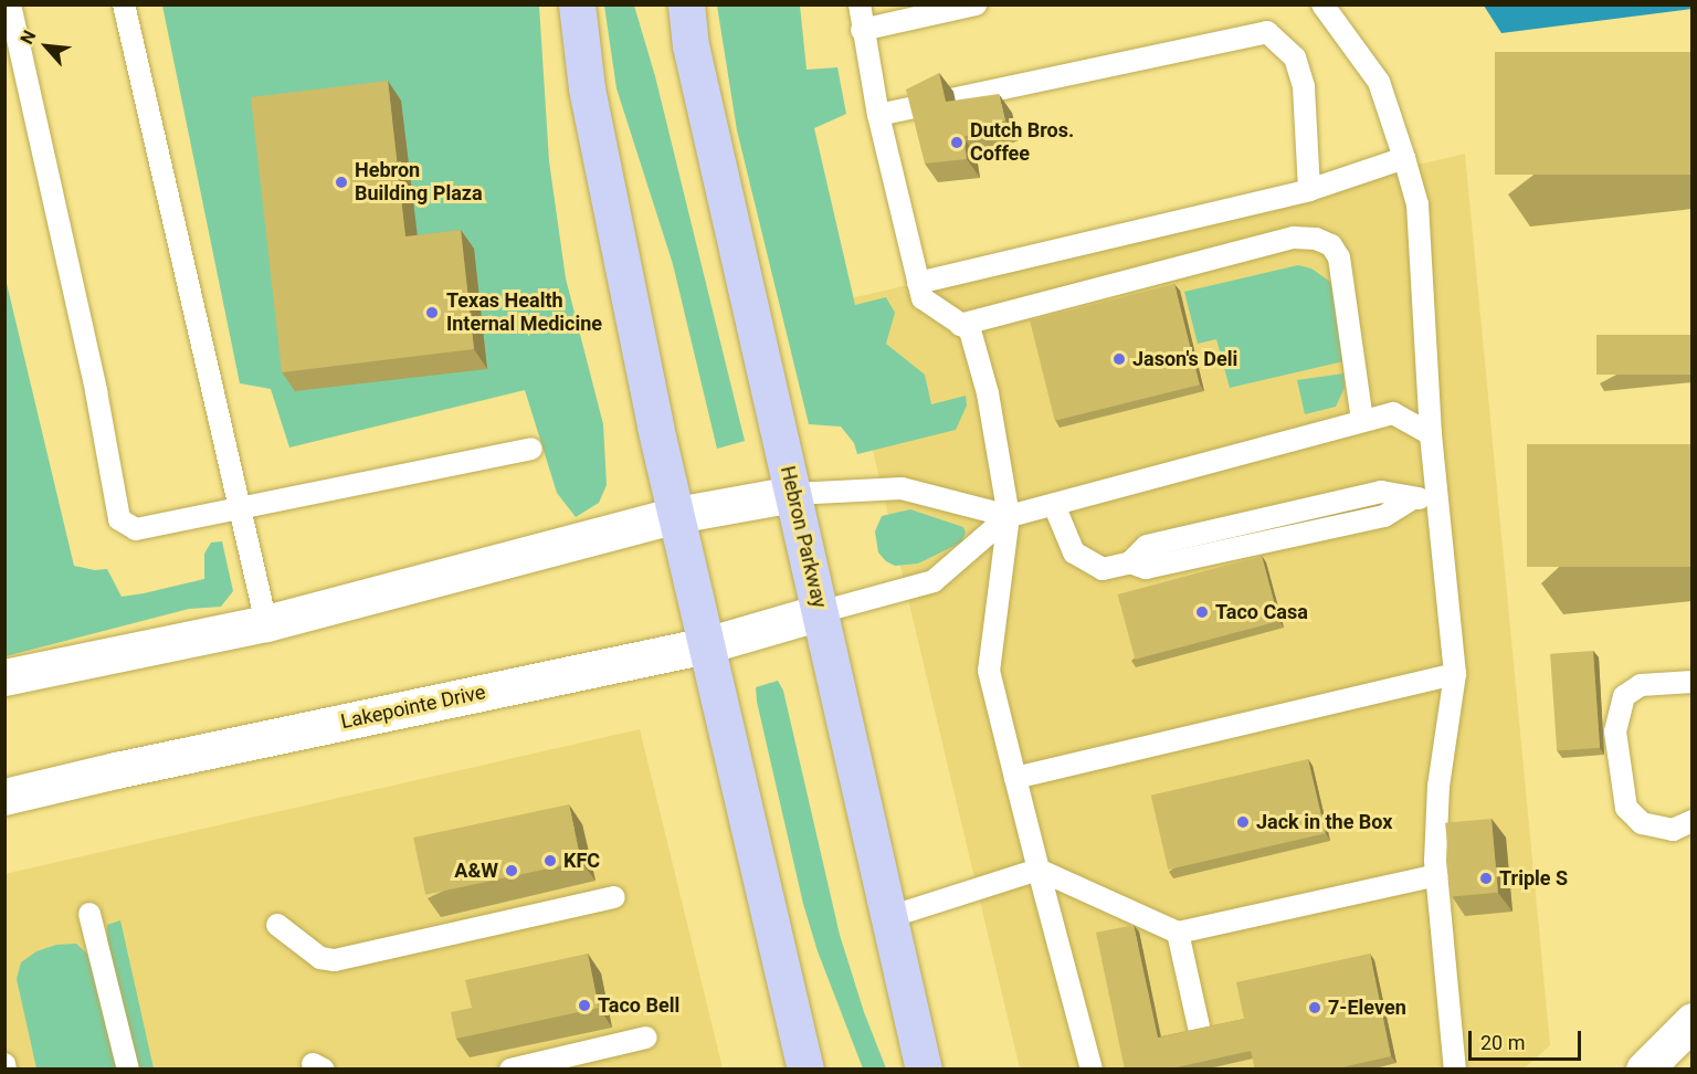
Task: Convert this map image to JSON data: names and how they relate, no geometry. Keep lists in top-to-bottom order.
{
  "streets": {
    "main road": ["Hebron Parkway", "Lakepointe Drive"]
  },
  "crossings": [
    ["Hebron Parkway", "Lakepointe Drive"]
  ],
  "places": [
    "Dutch Bros. Coffee",
    "Hebron Building Plaza",
    "Texas Health Internal Medicine",
    "Jason's Deli",
    "Taco Casa",
    "Jack in the Box",
    "KFC",
    "A&W",
    "Triple S",
    "Taco Bell",
    "7-Eleven"
  ],
  "scale_bar": "20 m",
  "north": "top left"
}
